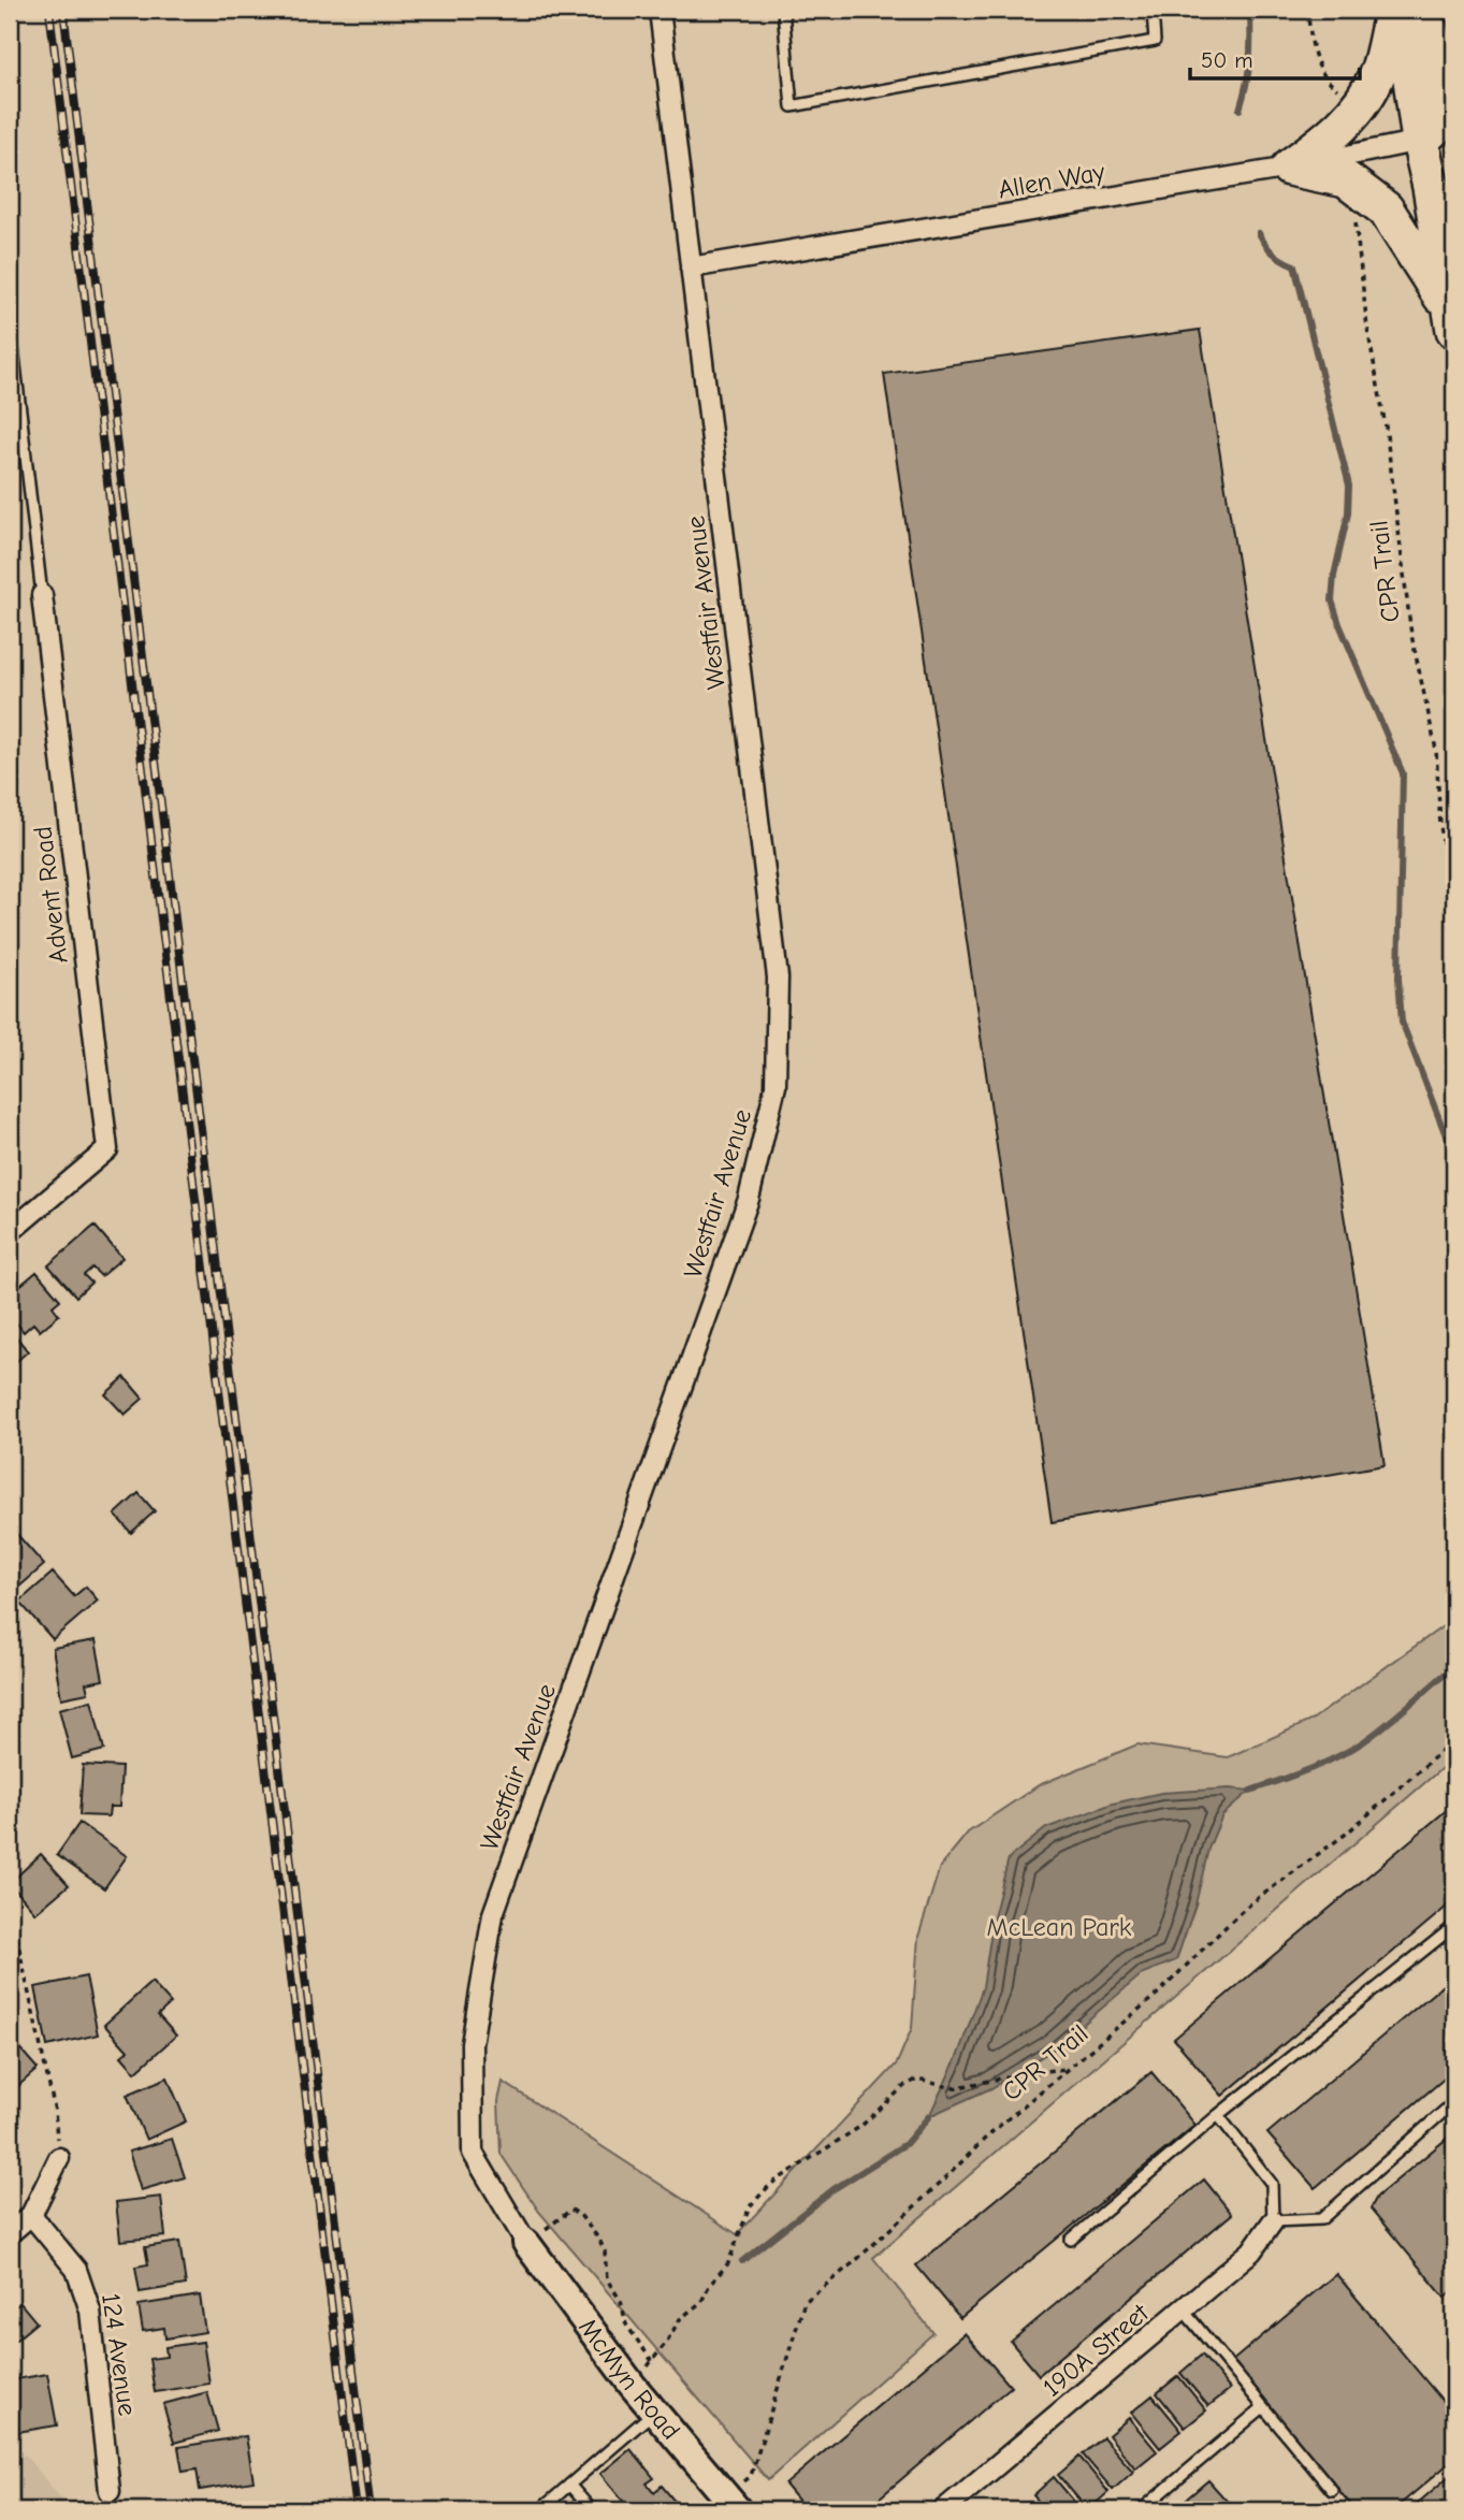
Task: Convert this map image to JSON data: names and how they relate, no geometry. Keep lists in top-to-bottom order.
{
  "streets": {
    "street": [
      "Allen Way",
      "Westfair Avenue",
      "Advent Road",
      "190A Street",
      "124 Avenue",
      "McMyn Road"
    ],
    "path": ["CPR Trail"]
  },
  "crossings": [
    ["Allen Way", "Westfair Avenue"],
    ["Westfair Avenue", "McMyn Road"]
  ],
  "parks": ["McLean Park"],
  "scale_bar": "50 m"
}
